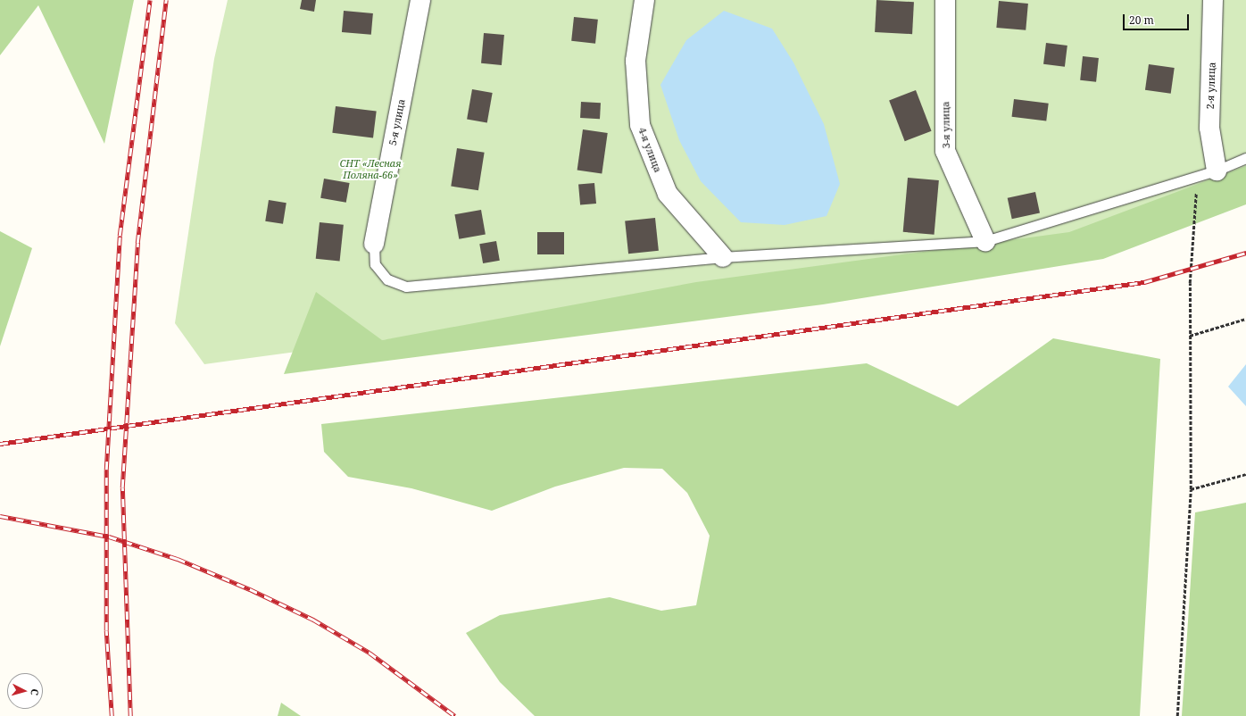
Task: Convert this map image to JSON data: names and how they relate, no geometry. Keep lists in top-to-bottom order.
{
  "streets": {
    "street": [
      "2-я улица",
      "5-я улица",
      "3-я улица",
      "4-я улица"
    ]
  },
  "parks": ["СНТ «Лесная Поляна-66»"],
  "scale_bar": "20 m",
  "north": "right"
}
